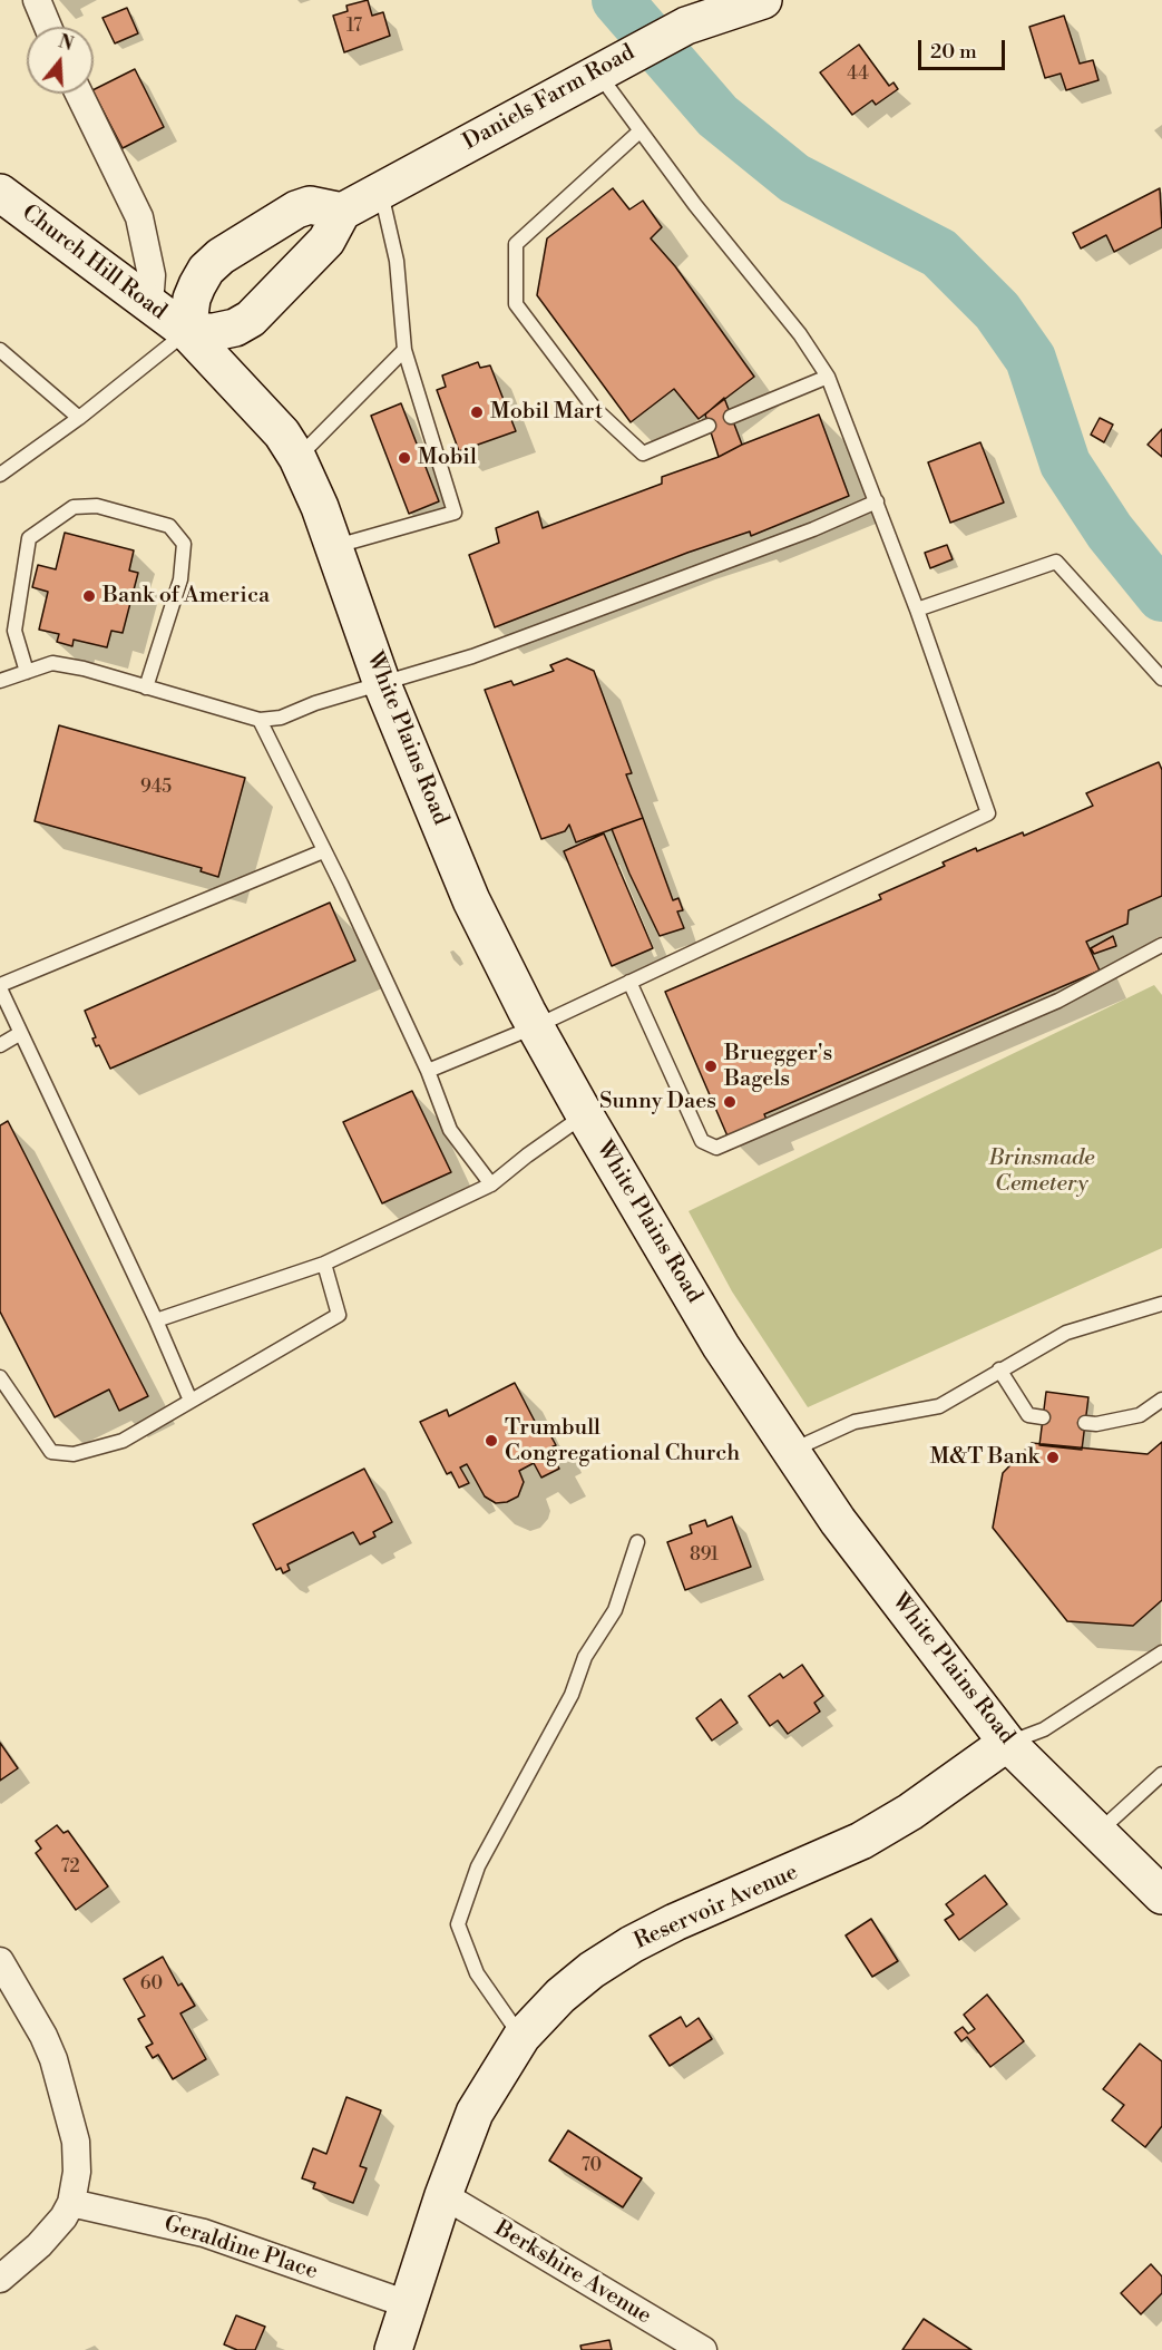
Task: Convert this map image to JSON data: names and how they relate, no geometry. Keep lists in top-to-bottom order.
{
  "streets": {
    "main road": [
      "Daniels Farm Road",
      "Church Hill Road",
      "White Plains Road",
      "Reservoir Avenue"
    ],
    "street": ["Geraldine Place", "Berkshire Avenue"]
  },
  "crossings": [
    ["Church Hill Road", "White Plains Road"],
    ["White Plains Road", "Reservoir Avenue"],
    ["Reservoir Avenue", "Geraldine Place"],
    ["Reservoir Avenue", "Berkshire Avenue"]
  ],
  "parks": ["Brinsmade Cemetery"],
  "places": [
    "Mobil Mart",
    "Mobil",
    "Bank of America",
    "Bruegger's Bagels",
    "Sunny Daes",
    "Trumbull Congregational Church",
    "M&T Bank"
  ],
  "house_numbers": [
    "17",
    "44",
    "945",
    "891",
    "72",
    "60",
    "70"
  ],
  "scale_bar": "20 m",
  "north": "top"
}
